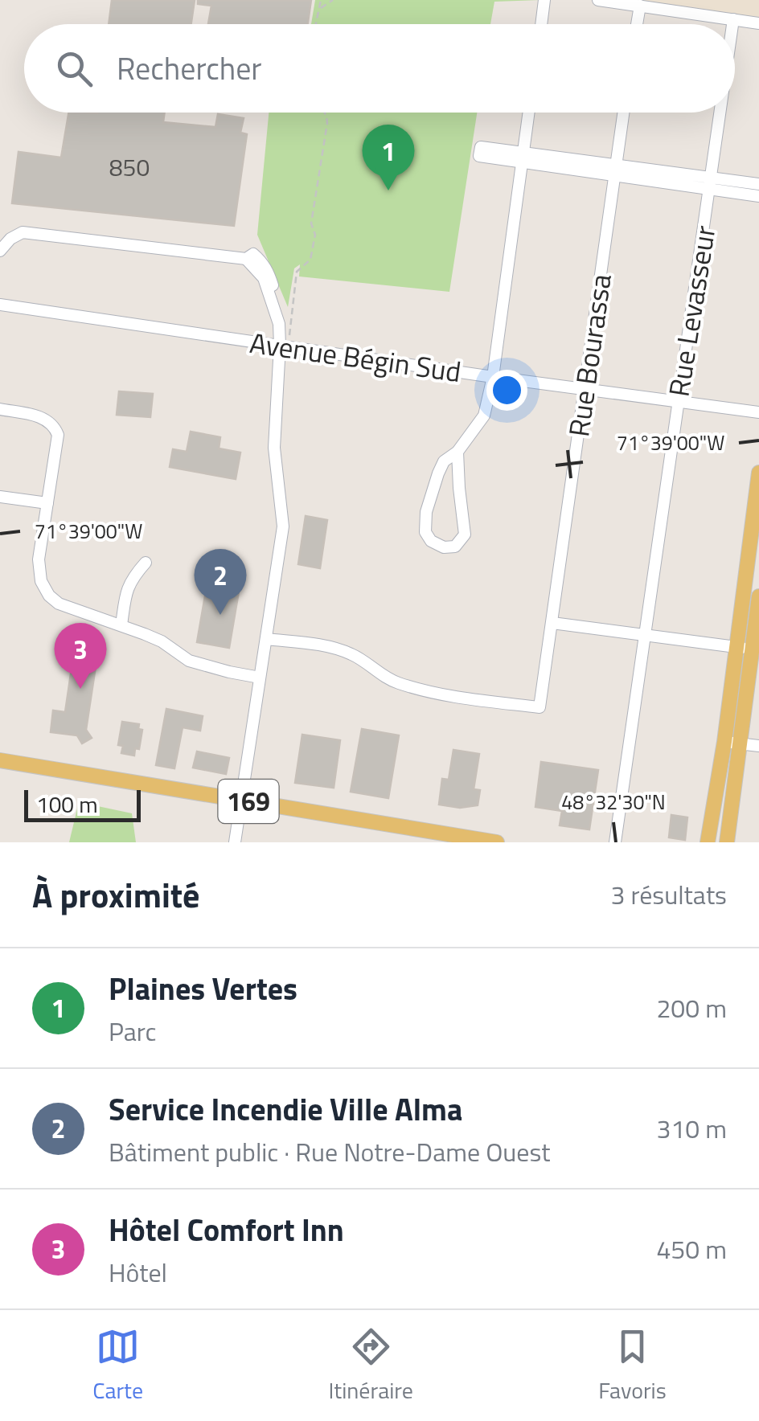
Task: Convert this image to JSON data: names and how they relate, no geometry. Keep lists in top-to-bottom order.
{
  "streets": {
    "main road": ["169"],
    "street": ["Rue Levasseur", "Rue Bourassa", "Avenue Bégin Sud"]
  },
  "crossings": [
    ["Rue Levasseur", "Avenue Bégin Sud"],
    ["Rue Bourassa", "Avenue Bégin Sud"]
  ],
  "house_numbers": ["850"],
  "scale_bar": "100 m",
  "page": {
    "search": "Rechercher",
    "pins": ["1", "2", "3"],
    "scale": "100 m",
    "heading": ["À proximité", "3 résultats"],
    "list": [
      {
        "mark": "1",
        "name": "Plaines Vertes",
        "note": "Parc",
        "value": "200 m"
      },
      {
        "mark": "2",
        "name": "Service Incendie Ville Alma",
        "note": "Bâtiment public · Rue Notre-Dame Ouest",
        "value": "310 m"
      },
      {
        "mark": "3",
        "name": "Hôtel Comfort Inn",
        "note": "Hôtel",
        "value": "450 m"
      }
    ],
    "nav": ["Carte", "Itinéraire", "Favoris"]
  },
  "coordinates": ["71°39'00\"W", "48°32'30\"N"]
}
